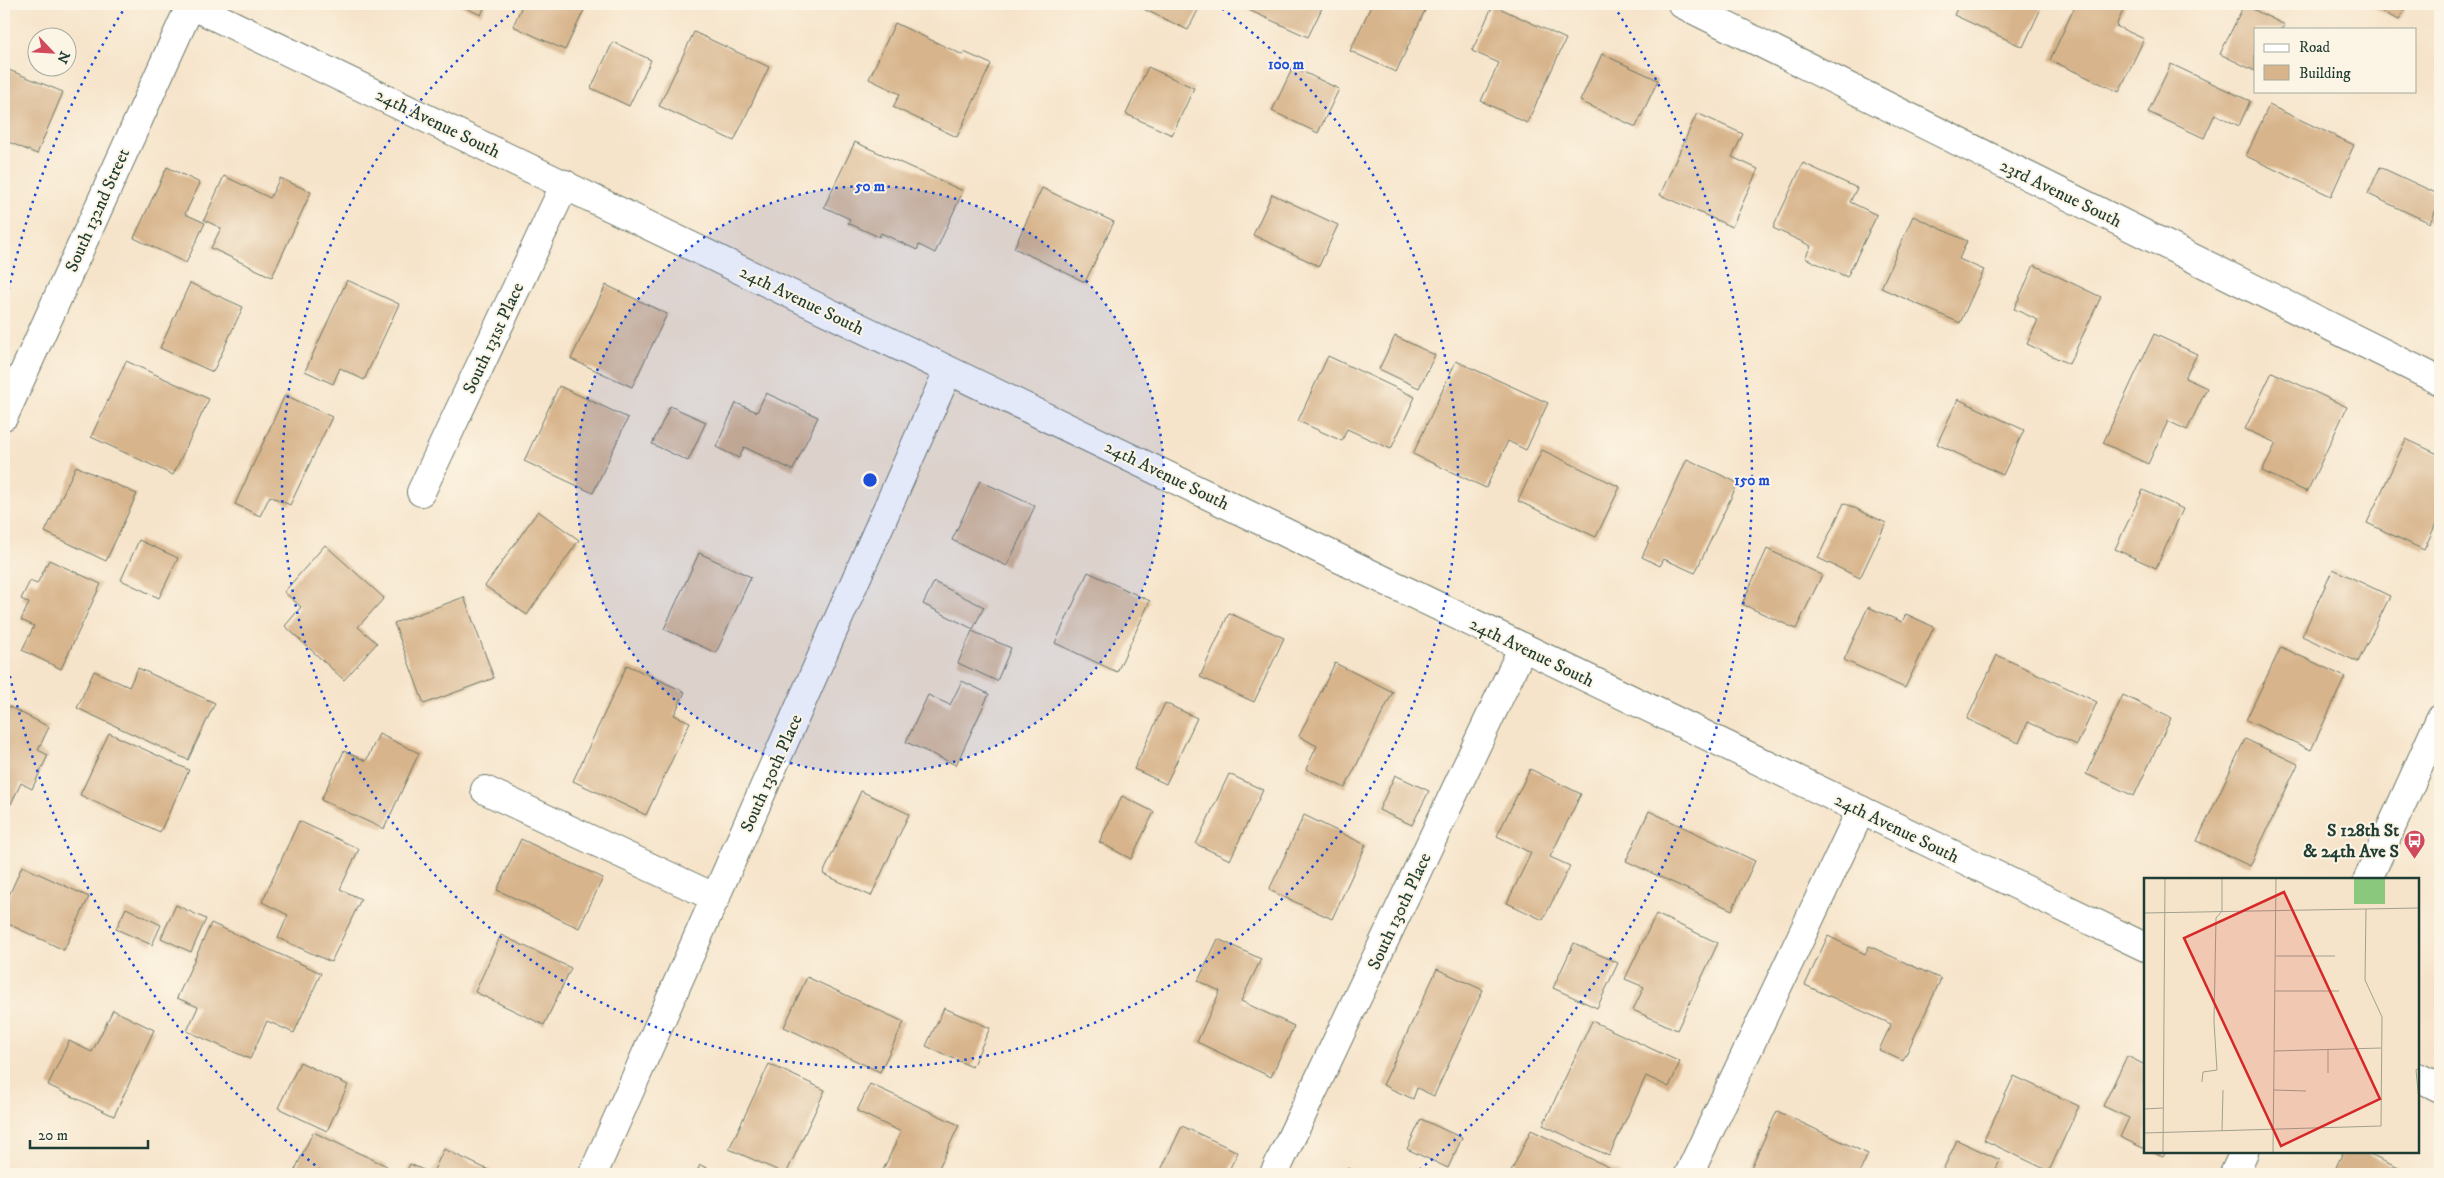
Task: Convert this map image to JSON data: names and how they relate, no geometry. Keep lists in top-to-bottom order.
{
  "streets": {
    "street": [
      "24th Avenue South",
      "23rd Avenue South",
      "South 132nd Street",
      "South 131st Place",
      "South 130th Place"
    ]
  },
  "crossings": [
    ["24th Avenue South", "South 132nd Street"],
    ["24th Avenue South", "South 131st Place"],
    ["24th Avenue South", "South 130th Place"]
  ],
  "places": {
    "bus stop": ["S 128th St & 24th Ave S"]
  },
  "legend": ["Road", "Building"],
  "scale_bar": "20 m",
  "north": "bottom right",
  "rings": ["100 m", "50 m", "150 m"]
}
